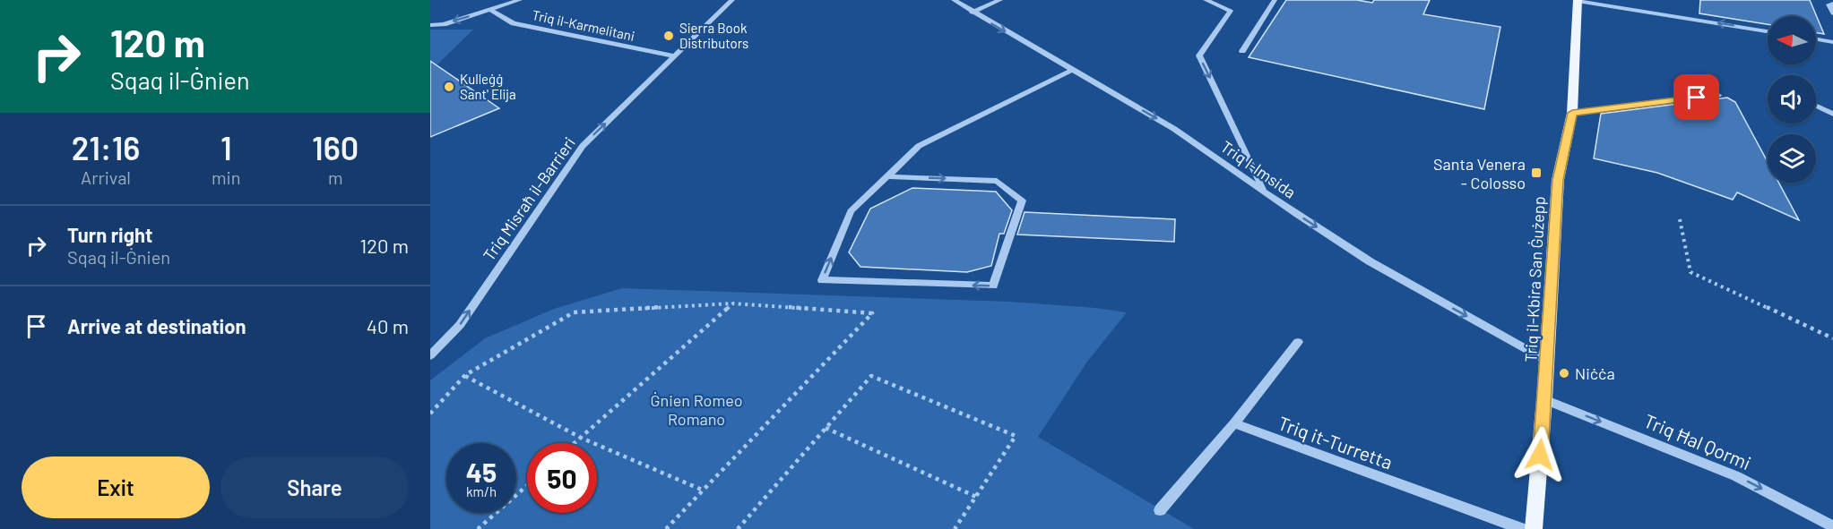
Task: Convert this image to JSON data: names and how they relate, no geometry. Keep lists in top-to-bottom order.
{
  "streets": {
    "main road": ["Triq il-Kbira San Ġużepp"],
    "street": [
      "Triq il-Karmelitani",
      "Triq l-Imsida",
      "Triq Misraħ il-Barrieri",
      "Triq Ħal Qormi",
      "Triq it-Turretta"
    ]
  },
  "crossings": [
    ["Triq il-Karmelitani", "Triq Misraħ il-Barrieri"],
    ["Triq l-Imsida", "Triq il-Kbira San Ġużepp"],
    ["Triq il-Kbira San Ġużepp", "Triq Ħal Qormi"]
  ],
  "one_way": ["Triq l-Imsida", "Triq Misraħ il-Barrieri", "Triq Ħal Qormi"],
  "parks": ["Ġnien Romeo Romano"],
  "places": {
    "other": ["Sierra Book Distributors", "Kulleġġ Sant' Elija", "Niċċa"],
    "transit": ["Santa Venera - Colosso"]
  },
  "north": "left",
  "page": {
    "turn": ["120 m", "Sqaq il-Ġnien"],
    "eta": [
      "21:16",
      "Arrival",
      "1",
      "min",
      "160",
      "m"
    ],
    "list": [
      {
        "name": "Turn right",
        "note": "Sqaq il-Ġnien",
        "value": "120 m"
      },
      {
        "name": "Arrive at destination",
        "value": "40 m"
      }
    ],
    "speed": "45 km/h",
    "limit": "50",
    "buttons": ["Exit", "Share"]
  }
}
